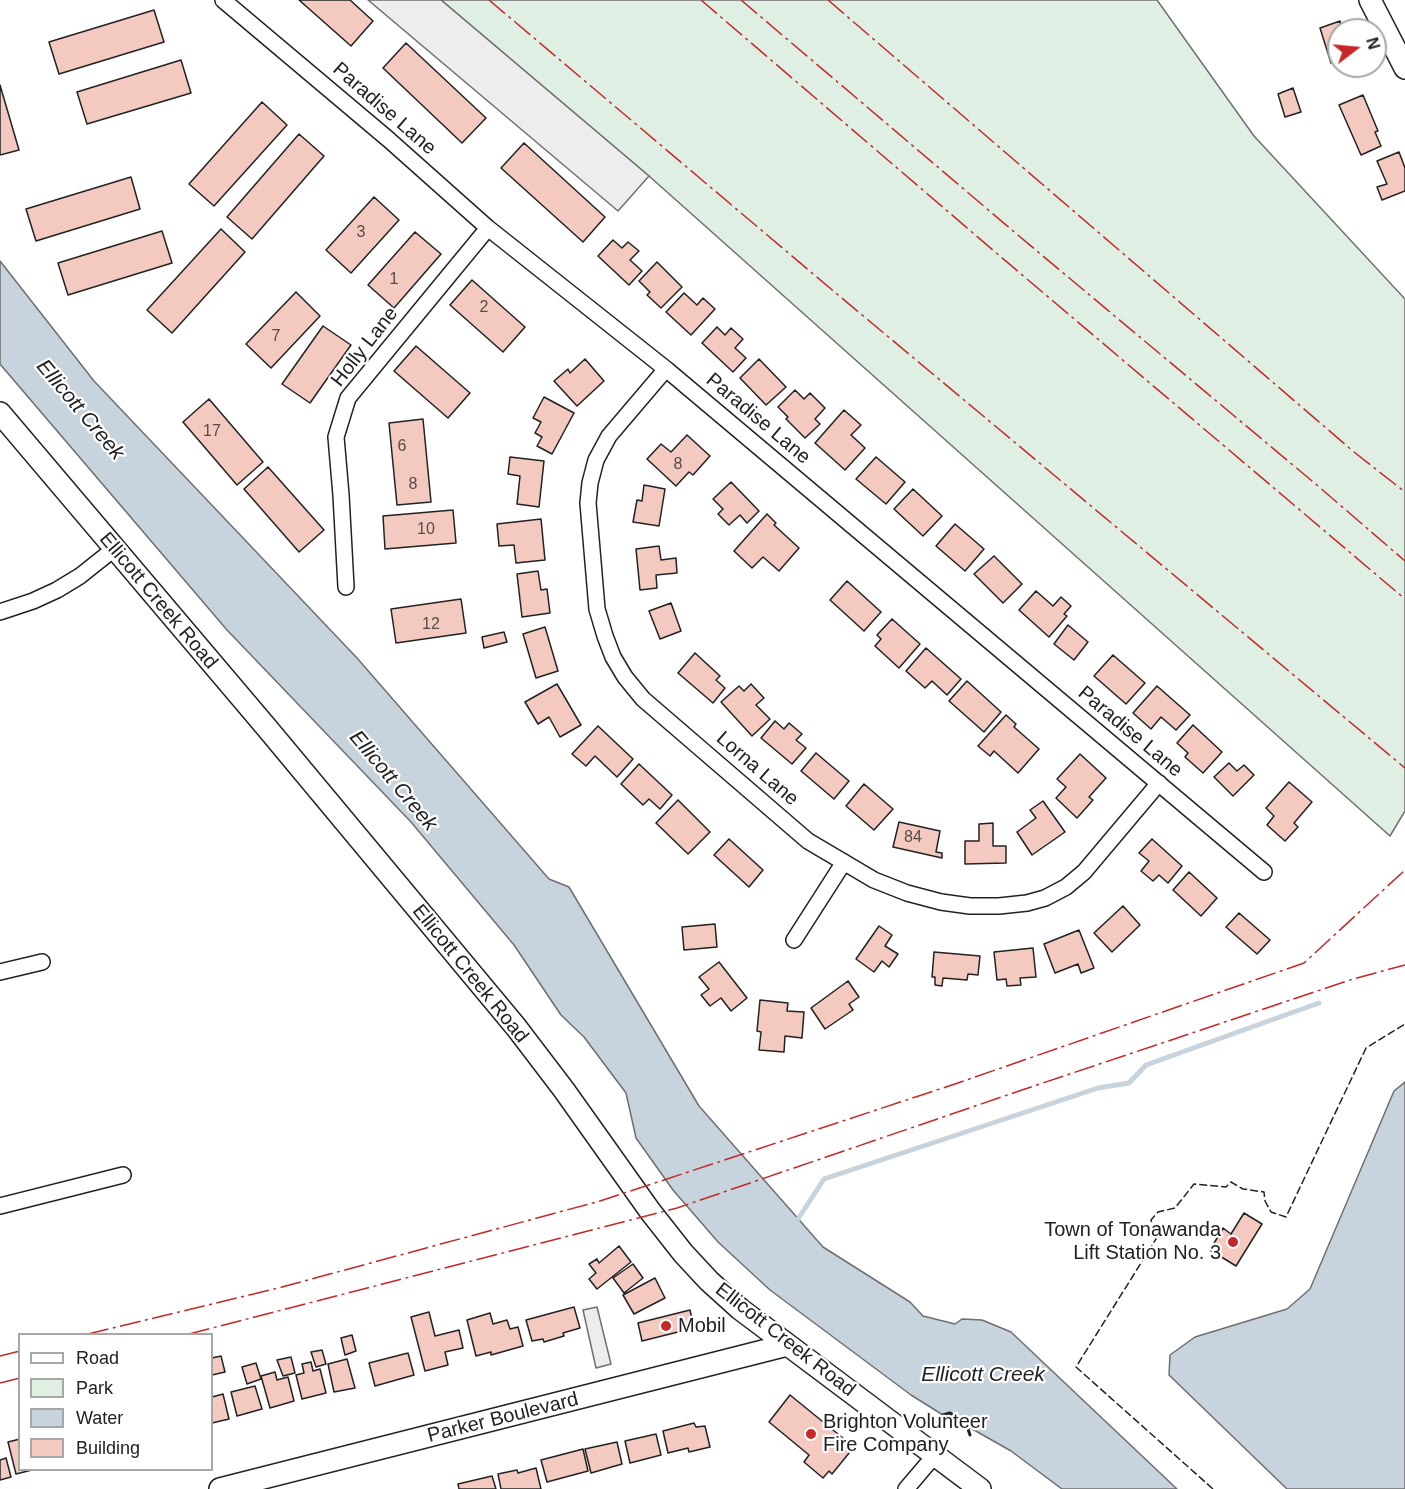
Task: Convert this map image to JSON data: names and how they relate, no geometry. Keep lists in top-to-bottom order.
{
  "streets": {
    "street": [
      "Paradise Lane",
      "Holly Lane",
      "Ellicott Creek Road",
      "Lorna Lane",
      "Parker Boulevard"
    ]
  },
  "crossings": [
    ["Paradise Lane", "Holly Lane"],
    ["Paradise Lane", "Lorna Lane"],
    ["Ellicott Creek Road", "Parker Boulevard"]
  ],
  "water": ["Ellicott Creek"],
  "places": ["Town of Tonawanda Lift Station No. 3", "Mobil", "Brighton Volunteer Fire Company"],
  "house_numbers": [
    "3",
    "1",
    "2",
    "7",
    "17",
    "6",
    "8",
    "8",
    "10",
    "12",
    "84"
  ],
  "legend": [
    "Road",
    "Park",
    "Water",
    "Building"
  ],
  "north": "right"
}
